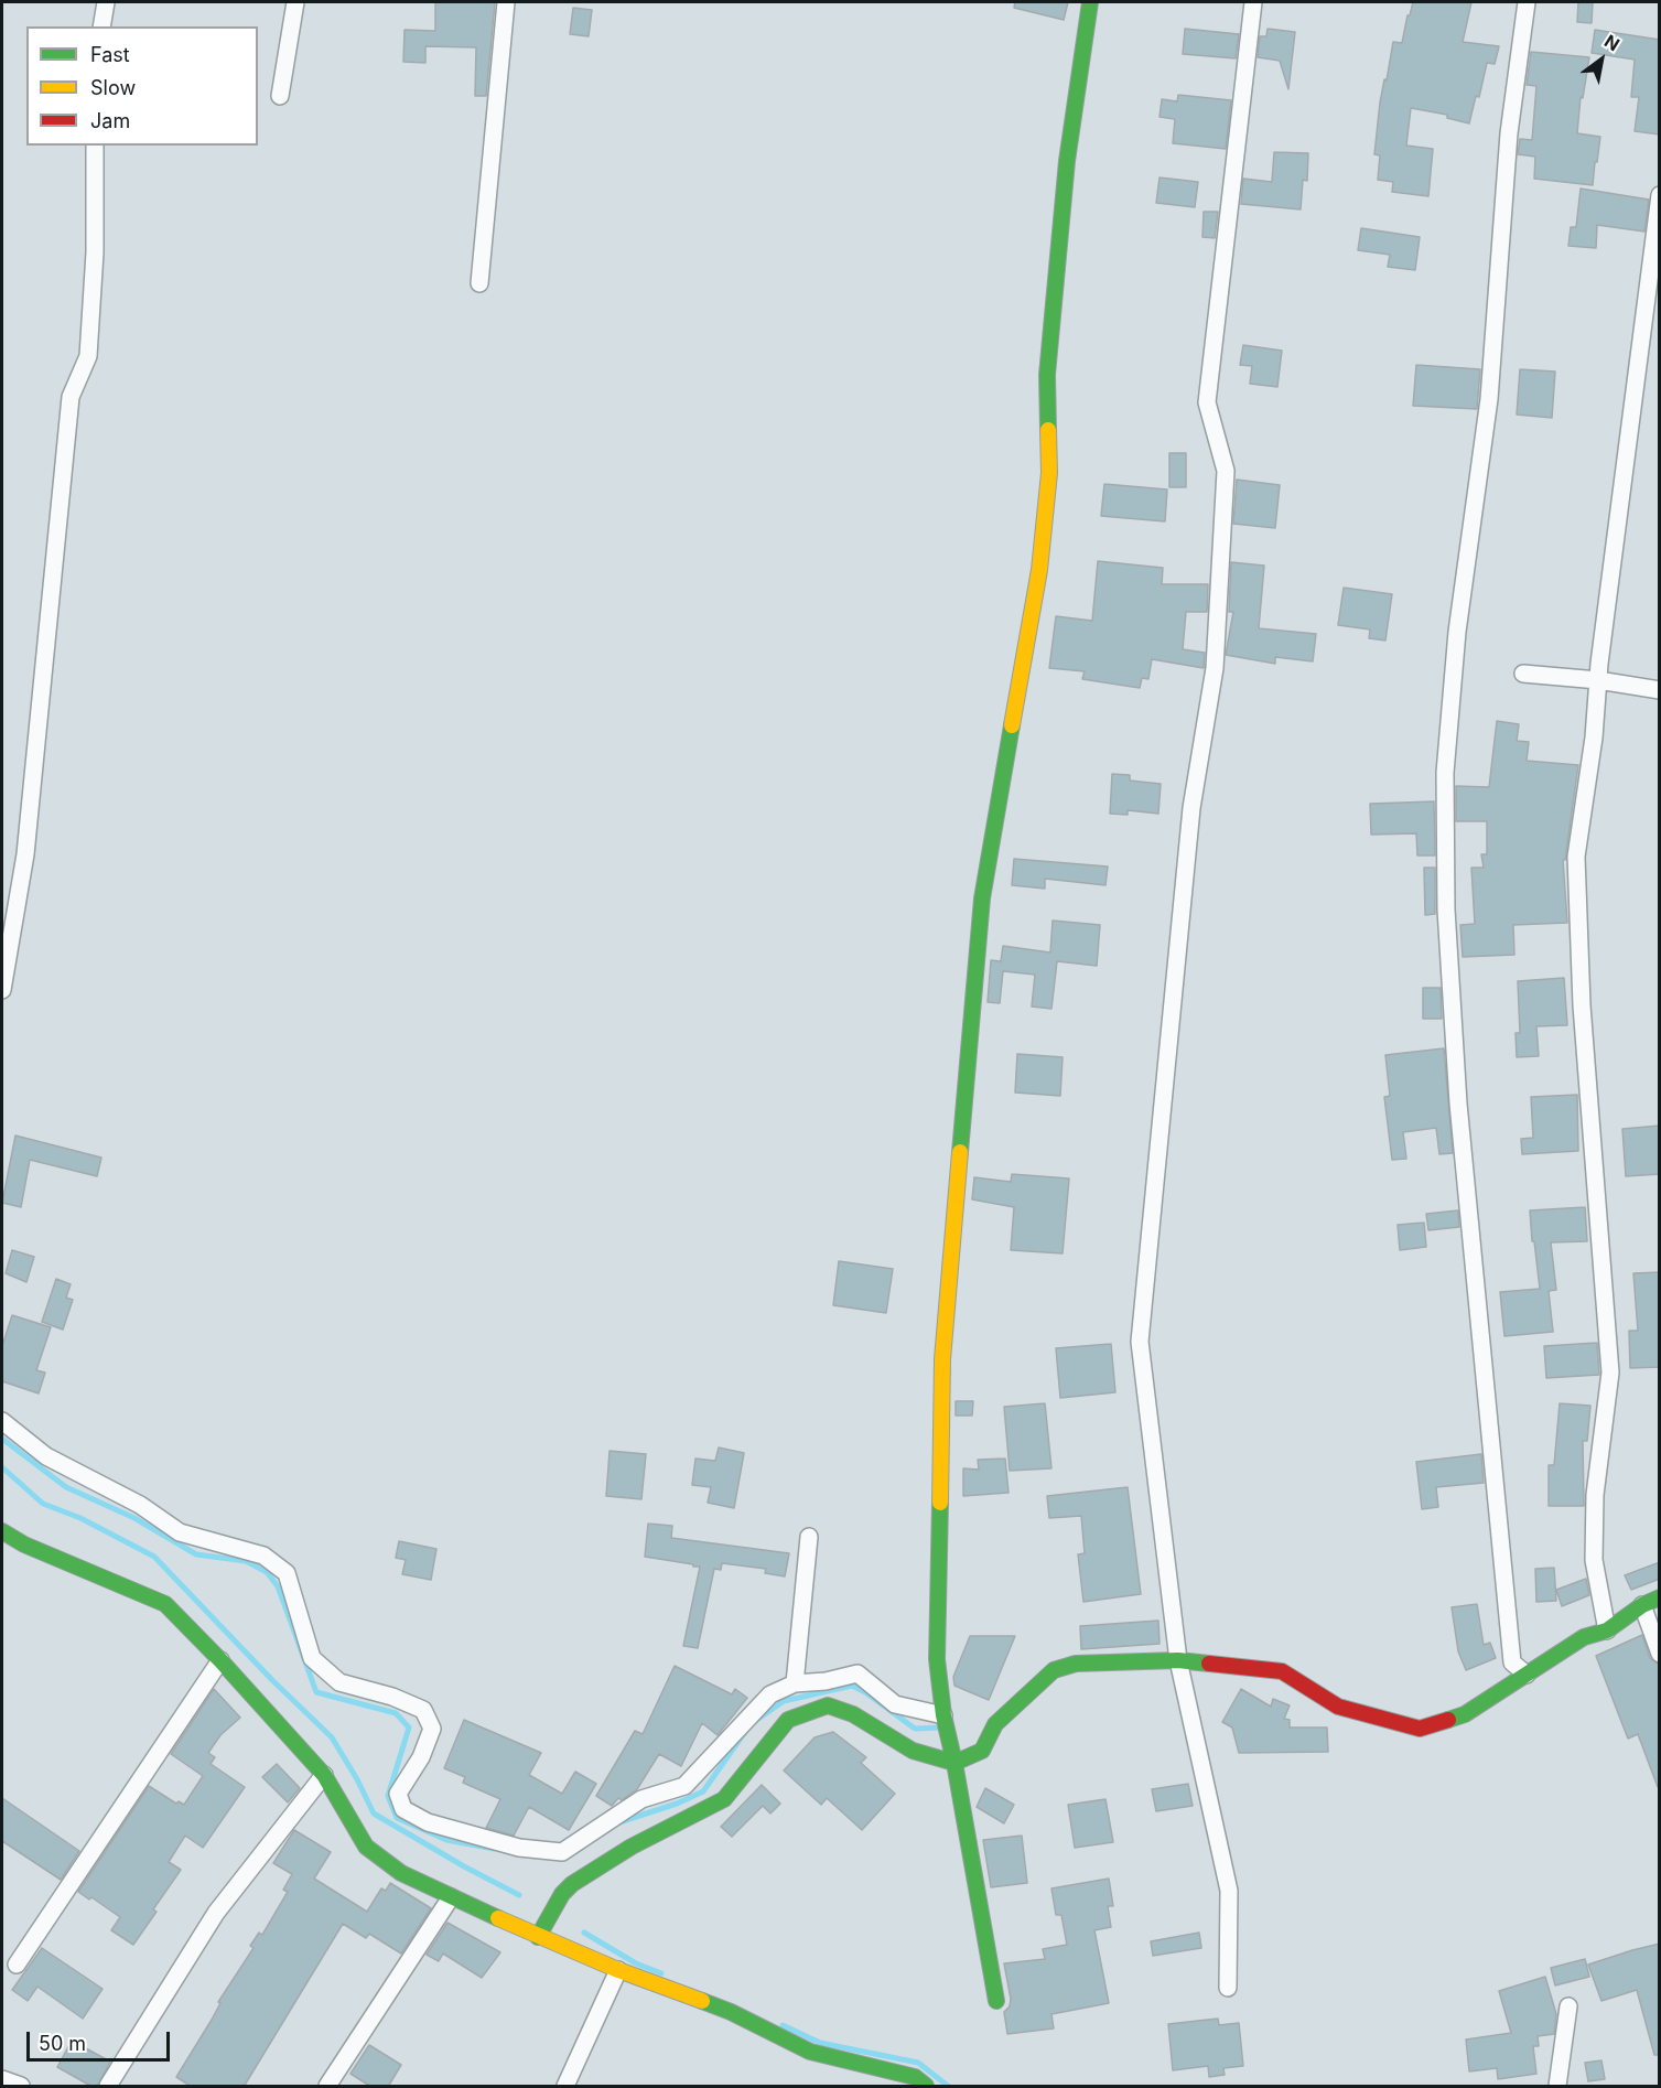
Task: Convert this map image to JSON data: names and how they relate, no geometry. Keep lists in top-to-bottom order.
{
  "legend": ["Fast", "Slow", "Jam"],
  "scale_bar": "50 m",
  "north": "top right"
}
